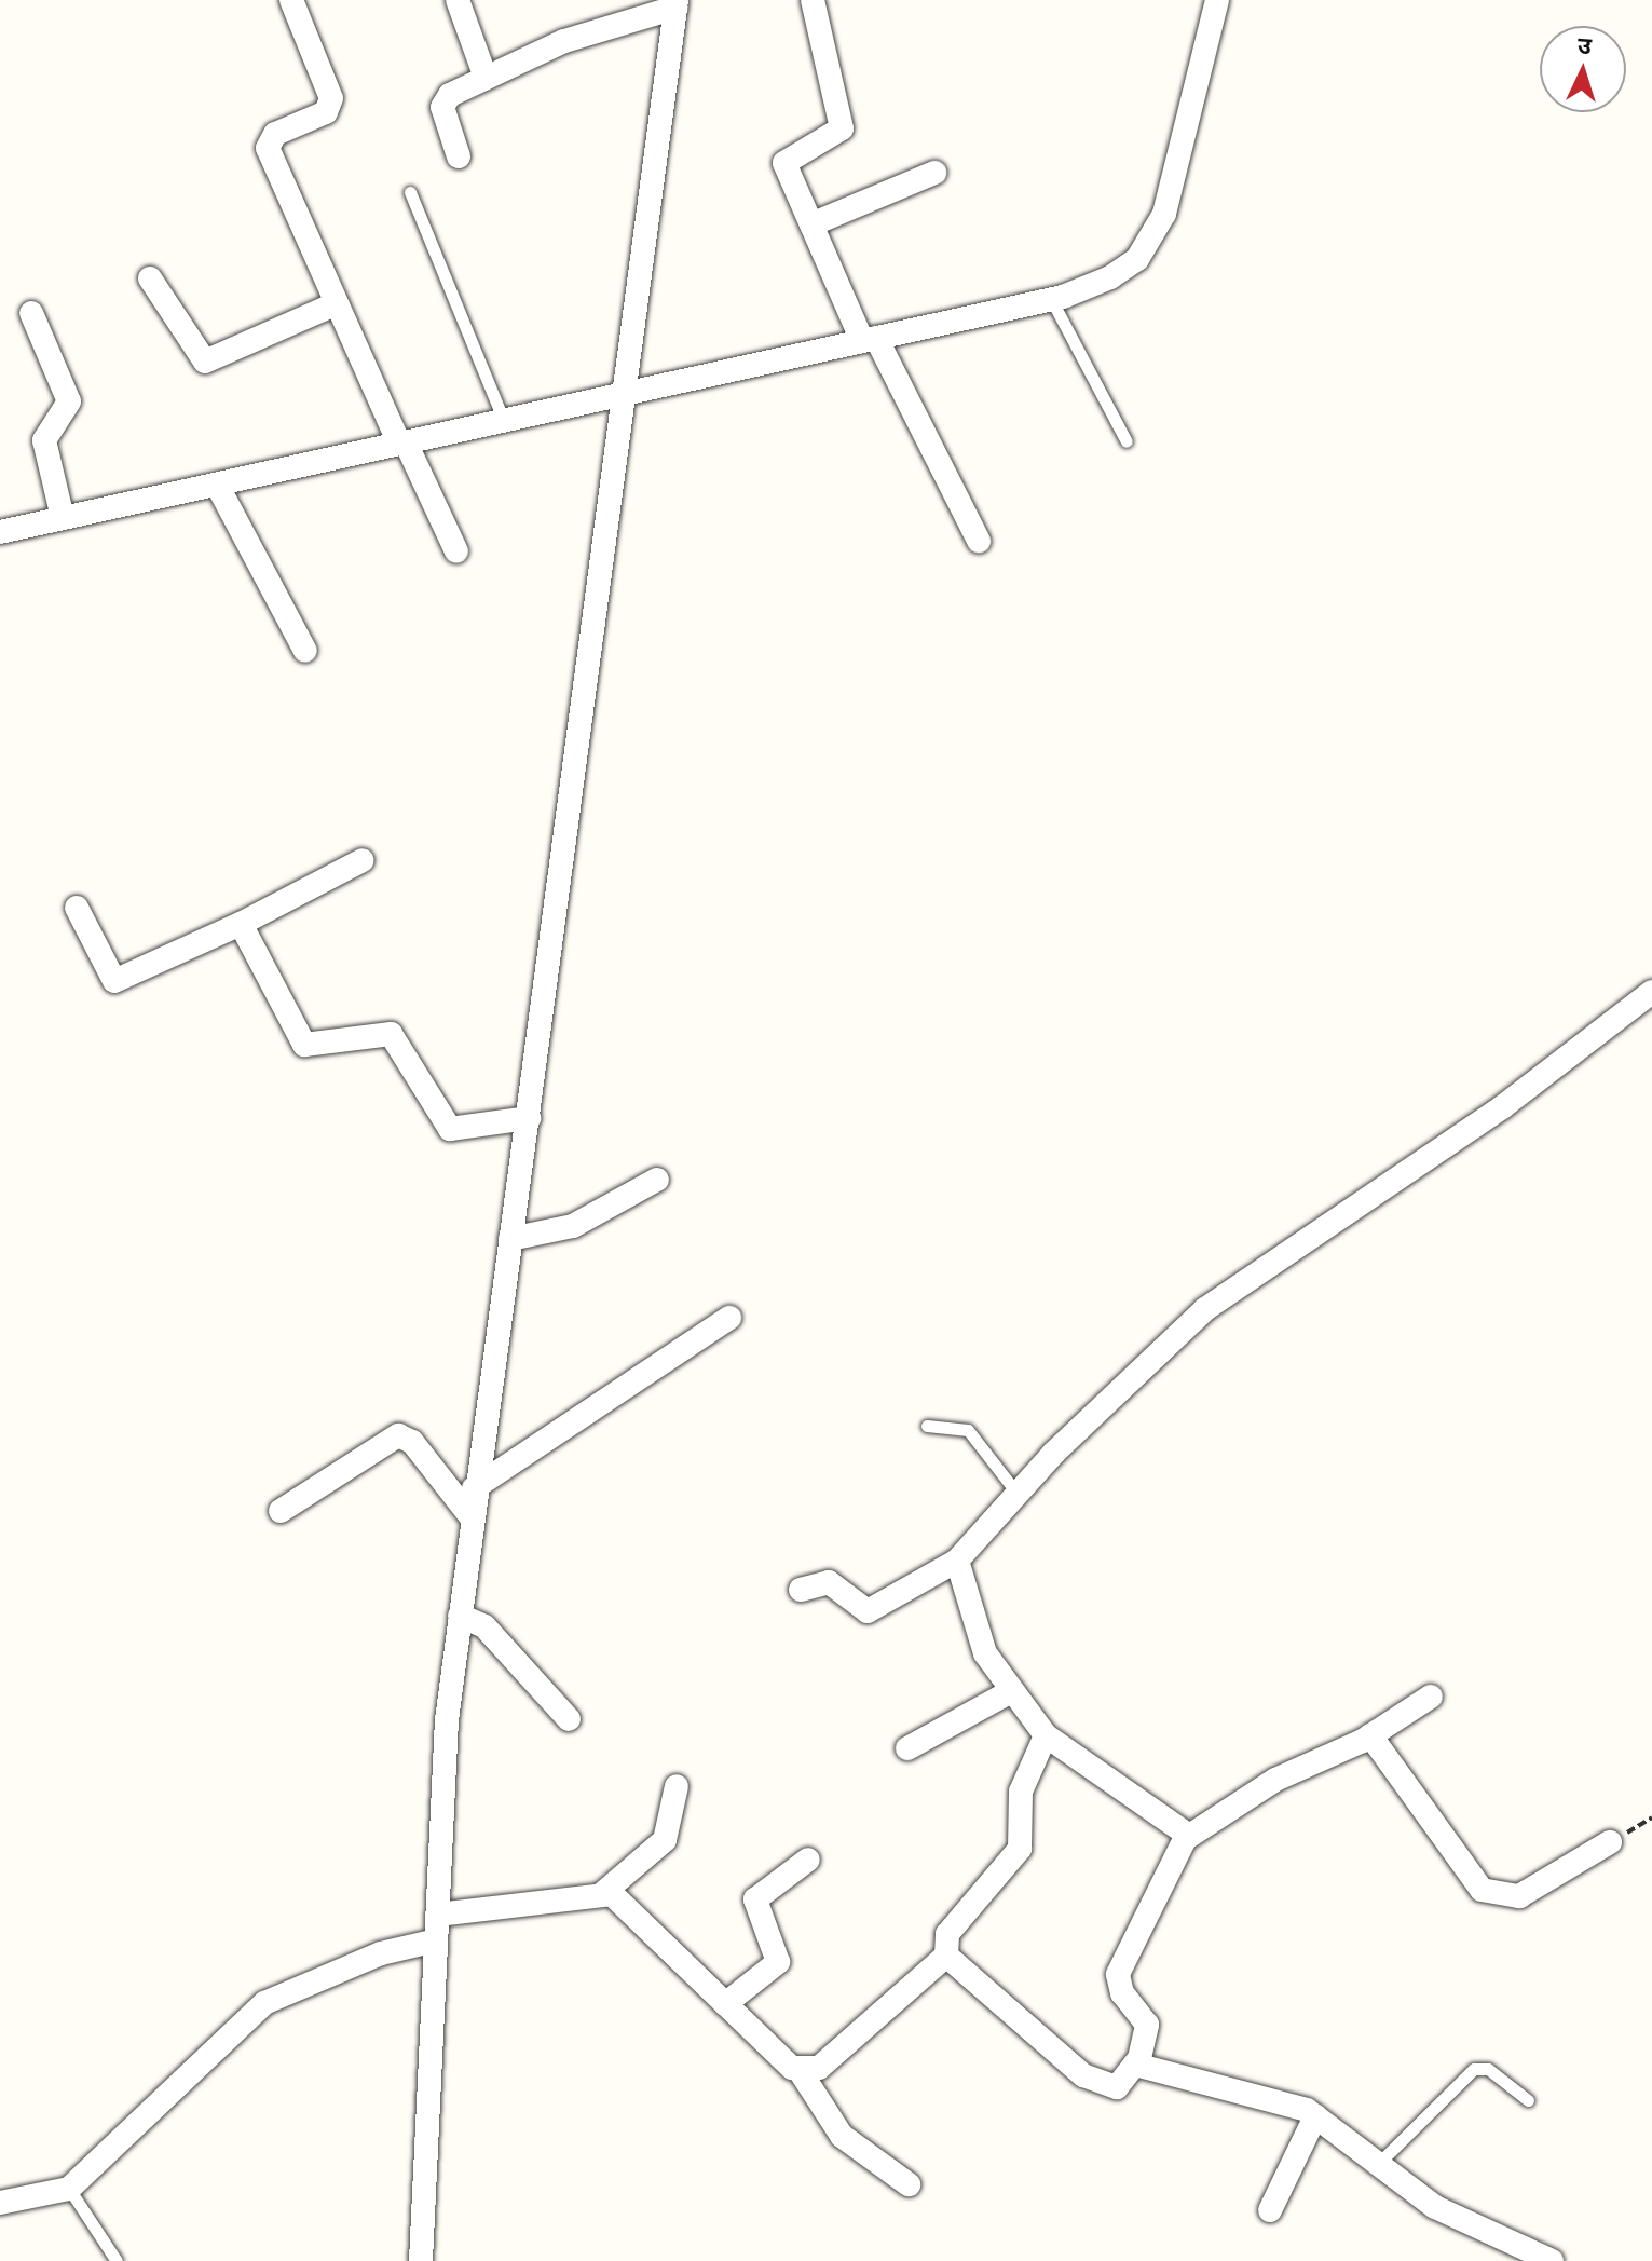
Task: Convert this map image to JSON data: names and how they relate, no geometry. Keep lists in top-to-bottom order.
{
  "north": "top"
}
